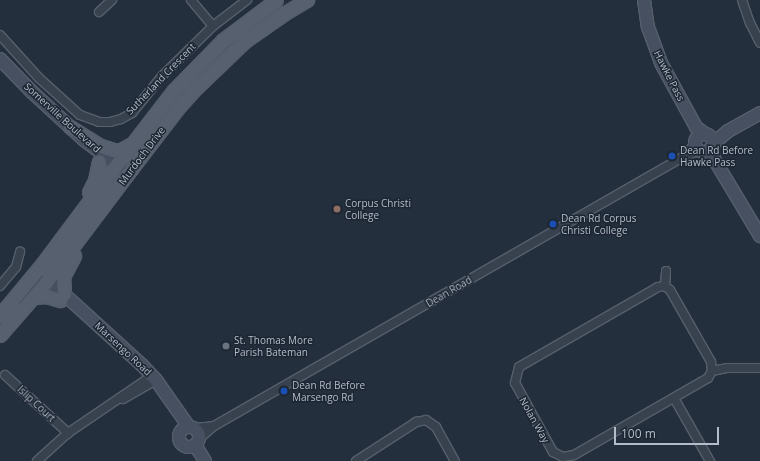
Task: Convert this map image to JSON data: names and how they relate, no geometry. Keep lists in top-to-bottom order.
{
  "streets": {
    "main road": [
      "Hawke Pass",
      "Somerville Boulevard",
      "Murdoch Drive",
      "Dean Road",
      "Marsengo Road"
    ],
    "street": ["Sutherland Crescent", "Islip Court", "Nolan Way"]
  },
  "crossings": [
    ["Hawke Pass", "Dean Road"],
    ["Somerville Boulevard", "Murdoch Drive"],
    ["Murdoch Drive", "Marsengo Road"],
    ["Dean Road", "Marsengo Road"]
  ],
  "places": [
    "Dean Rd Before Hawke Pass",
    "Corpus Christi College",
    "Dean Rd Corpus Christi College",
    "St. Thomas More Parish Bateman",
    "Dean Rd Before Marsengo Rd"
  ],
  "scale_bar": "100 m"
}
